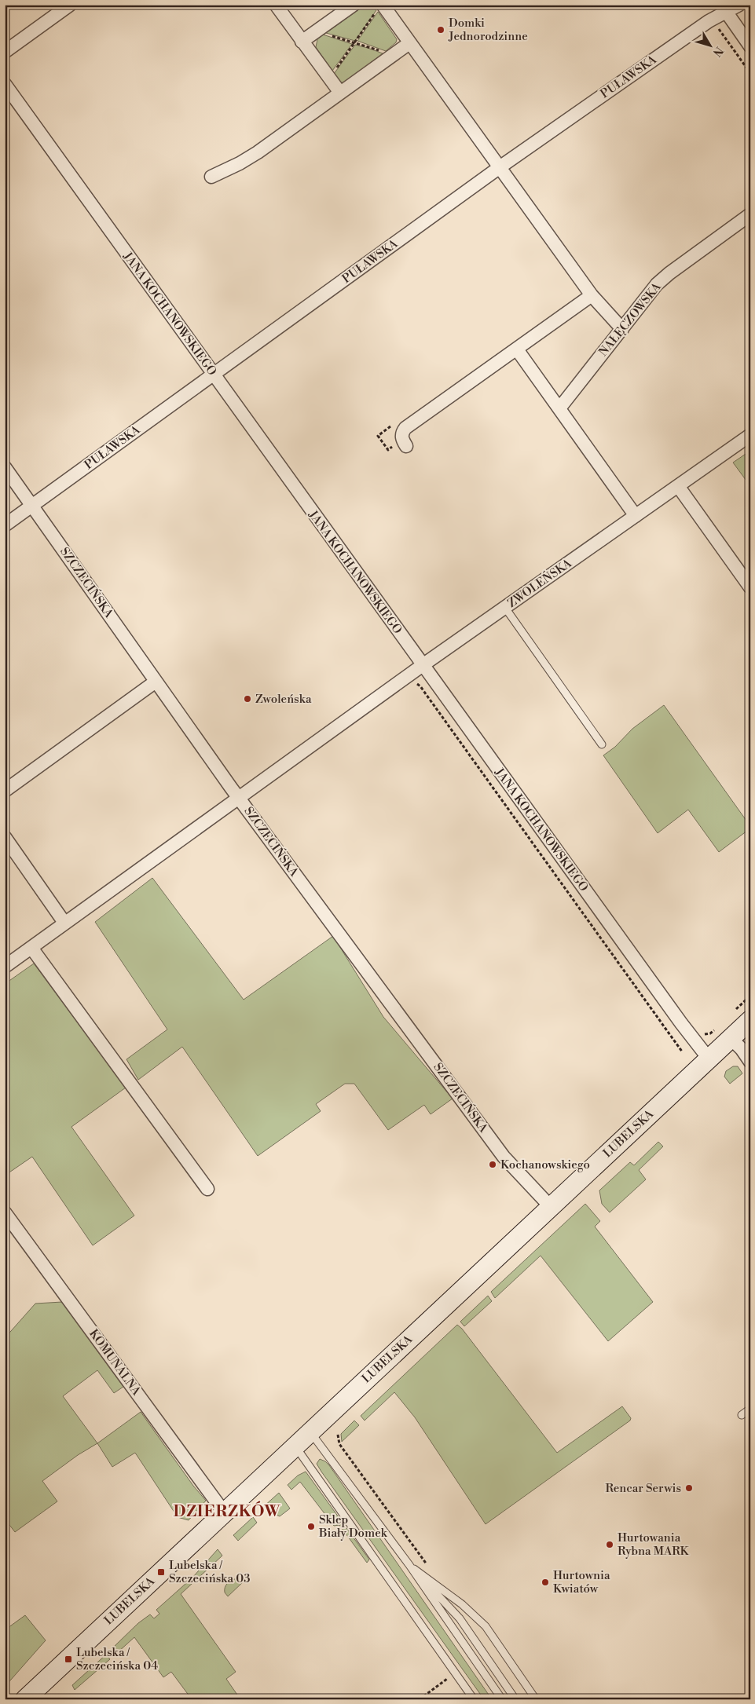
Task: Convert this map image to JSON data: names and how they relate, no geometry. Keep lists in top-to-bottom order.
{
  "streets": {
    "main road": ["LUBELSKA"],
    "street": [
      "PUŁAWSKA",
      "JANA KOCHANOWSKIEGO",
      "NAŁĘCZOWSKA",
      "SZCZECIŃSKA",
      "ZWOLEŃSKA",
      "KOMUNALNA"
    ]
  },
  "crossings": [
    ["PUŁAWSKA", "JANA KOCHANOWSKIEGO"],
    ["PUŁAWSKA", "SZCZECIŃSKA"],
    ["JANA KOCHANOWSKIEGO", "ZWOLEŃSKA"],
    ["JANA KOCHANOWSKIEGO", "LUBELSKA"],
    ["SZCZECIŃSKA", "ZWOLEŃSKA"],
    ["SZCZECIŃSKA", "LUBELSKA"],
    ["LUBELSKA", "KOMUNALNA"]
  ],
  "districts": ["DZIERZKÓW"],
  "places": {
    "other": [
      "Domki Jednorodzinne",
      "Zwoleńska",
      "Kochanowskiego",
      "Rencar Serwis",
      "Sklep Biały Domek",
      "Hurtowania Rybna MARK",
      "Hurtownia Kwiatów"
    ],
    "transit": ["Lubelska / Szczecińska 03", "Lubelska / Szczecińska 04"]
  },
  "north": "bottom right"
}
